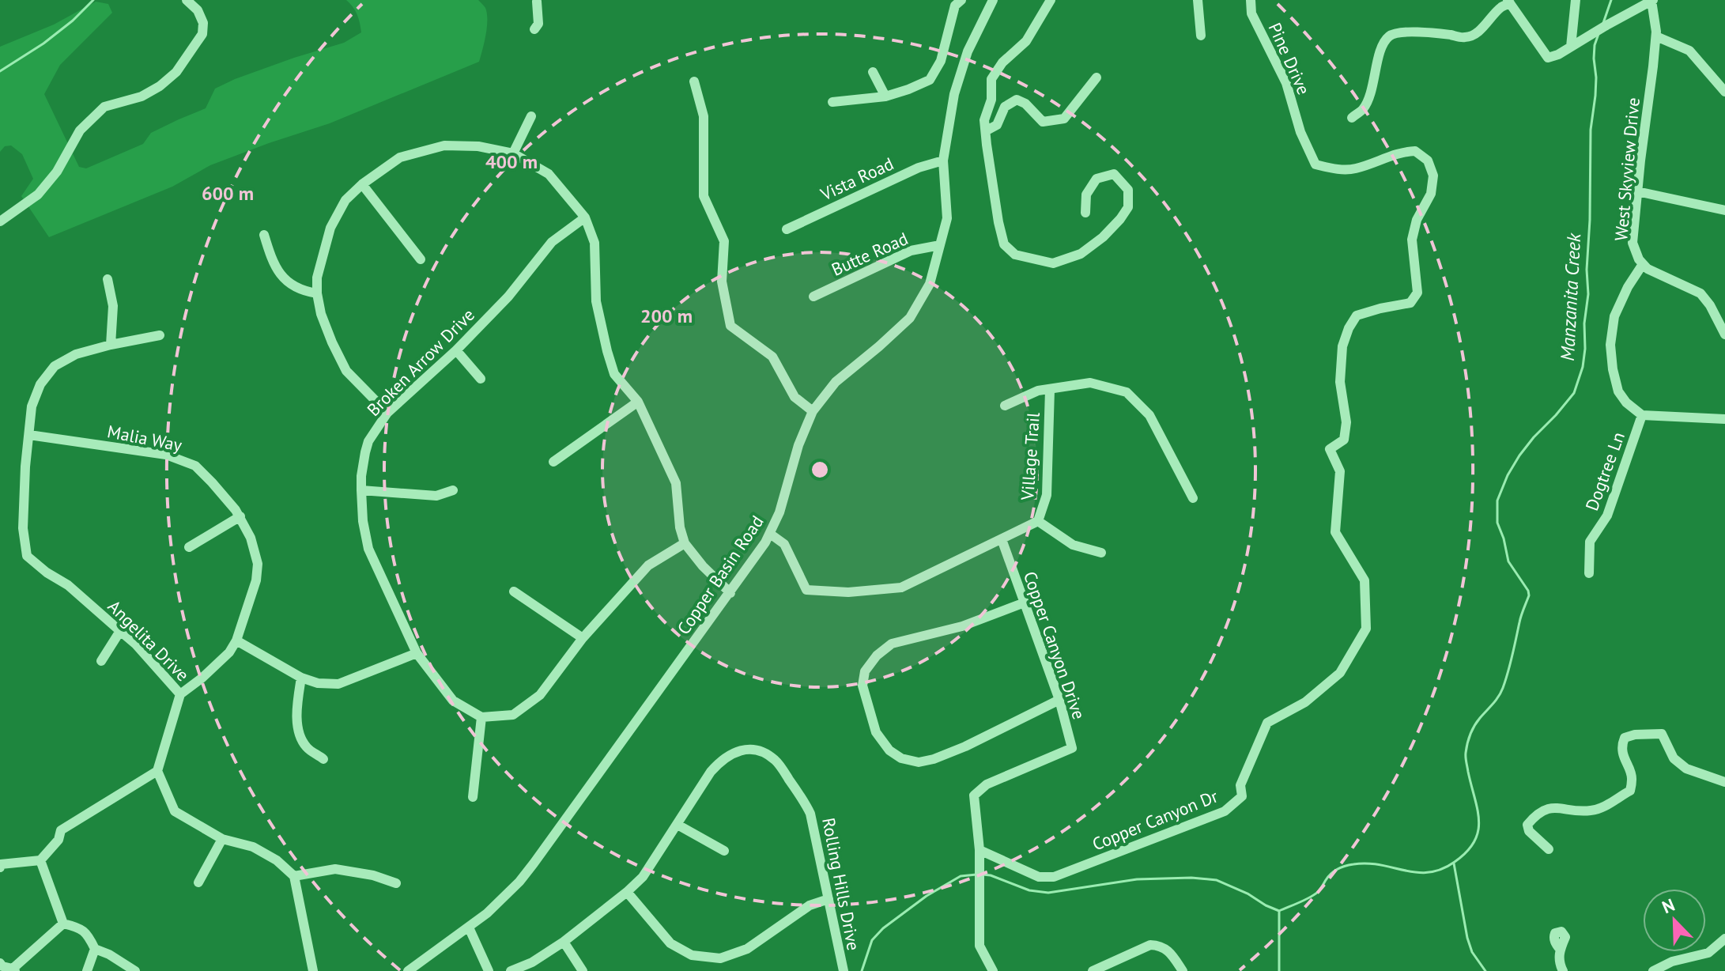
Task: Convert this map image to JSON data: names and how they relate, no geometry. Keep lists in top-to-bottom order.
{
  "streets": {
    "street": [
      "Pine Drive",
      "West Skyview Drive",
      "Vista Road",
      "Butte Road",
      "Broken Arrow Drive",
      "Malia Way",
      "Village Trail",
      "Dogtree Ln",
      "Copper Basin Road",
      "Angelita Drive",
      "Copper Canyon Drive",
      "Copper Canyon Dr",
      "Rolling Hills Drive"
    ]
  },
  "crossings": [
    ["Pine Drive", "Copper Canyon Dr"],
    ["Vista Road", "Copper Basin Road"],
    ["Butte Road", "Copper Basin Road"],
    ["Malia Way", "Angelita Drive"],
    ["Village Trail", "Copper Canyon Drive"],
    ["Copper Canyon Drive", "Copper Canyon Dr"]
  ],
  "water": ["Manzanita Creek"],
  "north": "top left",
  "rings": ["400 m", "600 m", "200 m"]
}
